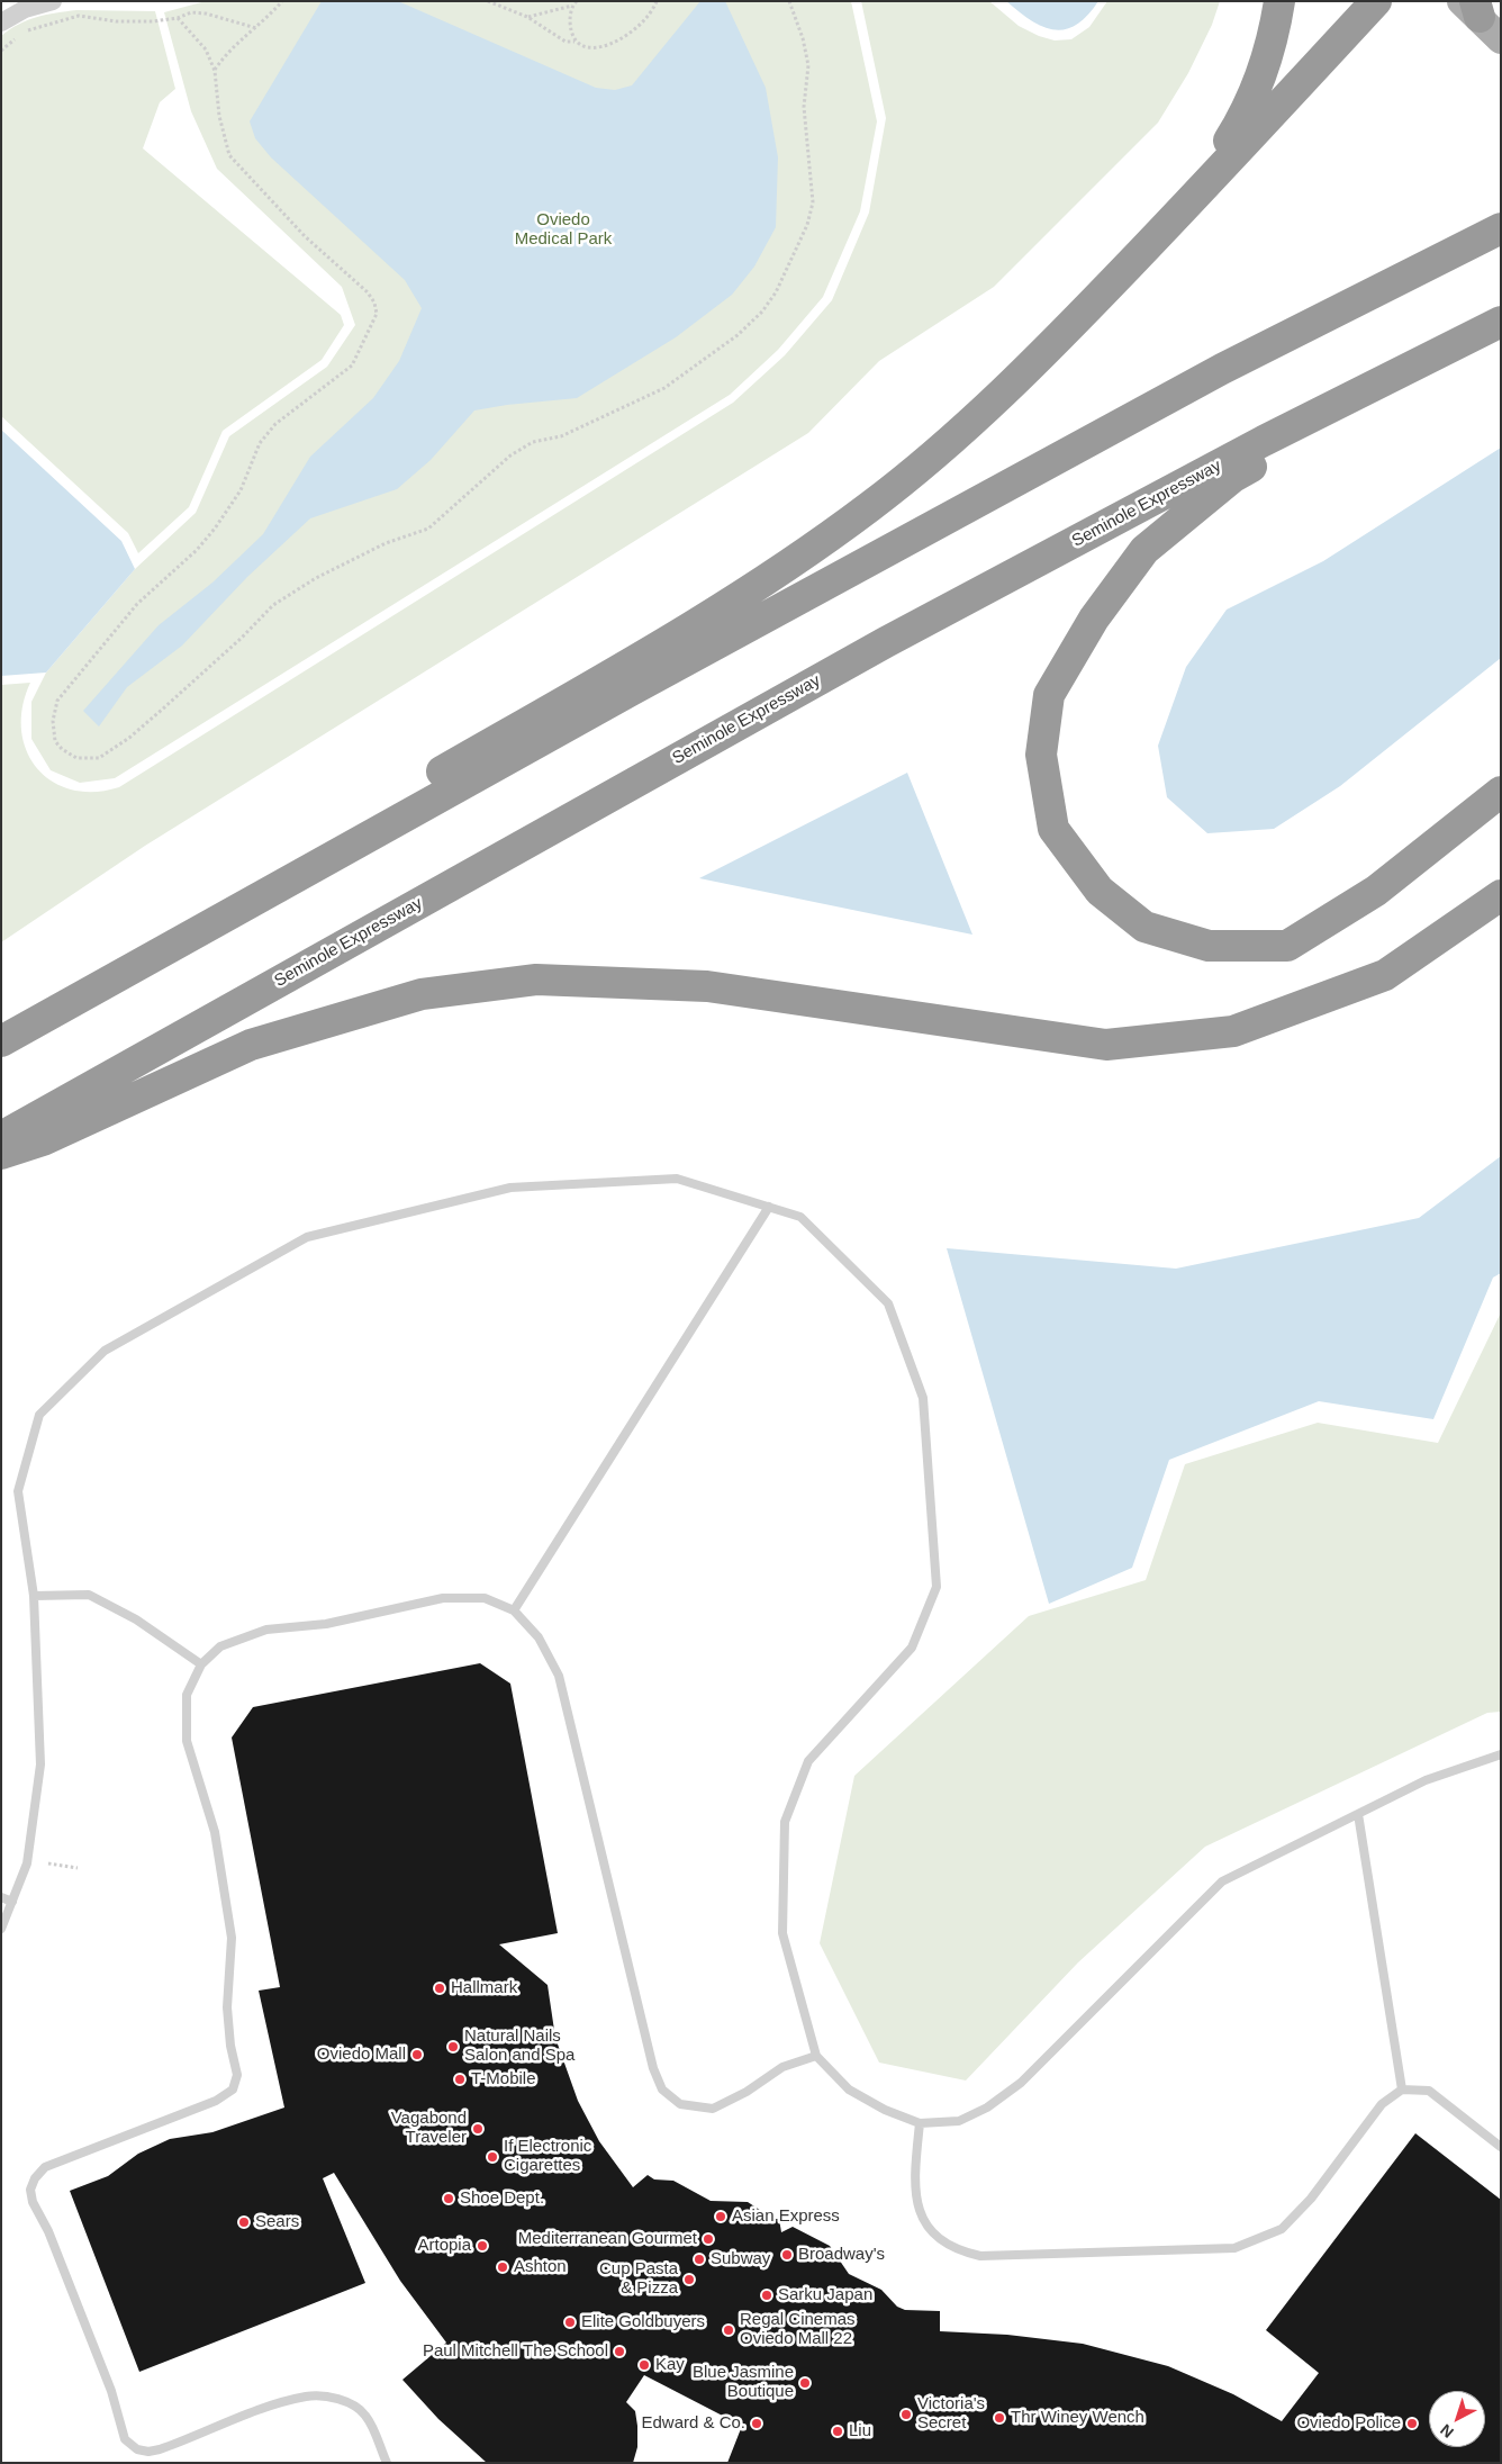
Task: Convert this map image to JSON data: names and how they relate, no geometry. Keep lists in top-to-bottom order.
{
  "streets": {
    "highway": ["Seminole Expressway"]
  },
  "parks": ["Oviedo Medical Park"],
  "places": [
    "Hallmark",
    "Natural Nails Salon and Spa",
    "Oviedo Mall",
    "T-Mobile",
    "Vagabond Traveler",
    "If Electronic Cigarettes",
    "Shoe Dept.",
    "Asian Express",
    "Sears",
    "Mediterranean Gourmet",
    "Artopia",
    "Broadway's",
    "Subway",
    "Ashton",
    "Cup Pasta & Pizza",
    "Sarku Japan",
    "Elite Goldbuyers",
    "Regal Cinemas Oviedo Mall 22",
    "Paul Mitchell The School",
    "Kay",
    "Blue Jasmine Boutique",
    "Victoria's Secret",
    "Thr Winey Wench",
    "Edward & Co.",
    "Oviedo Police",
    "Liu"
  ],
  "north": "bottom left"
}
